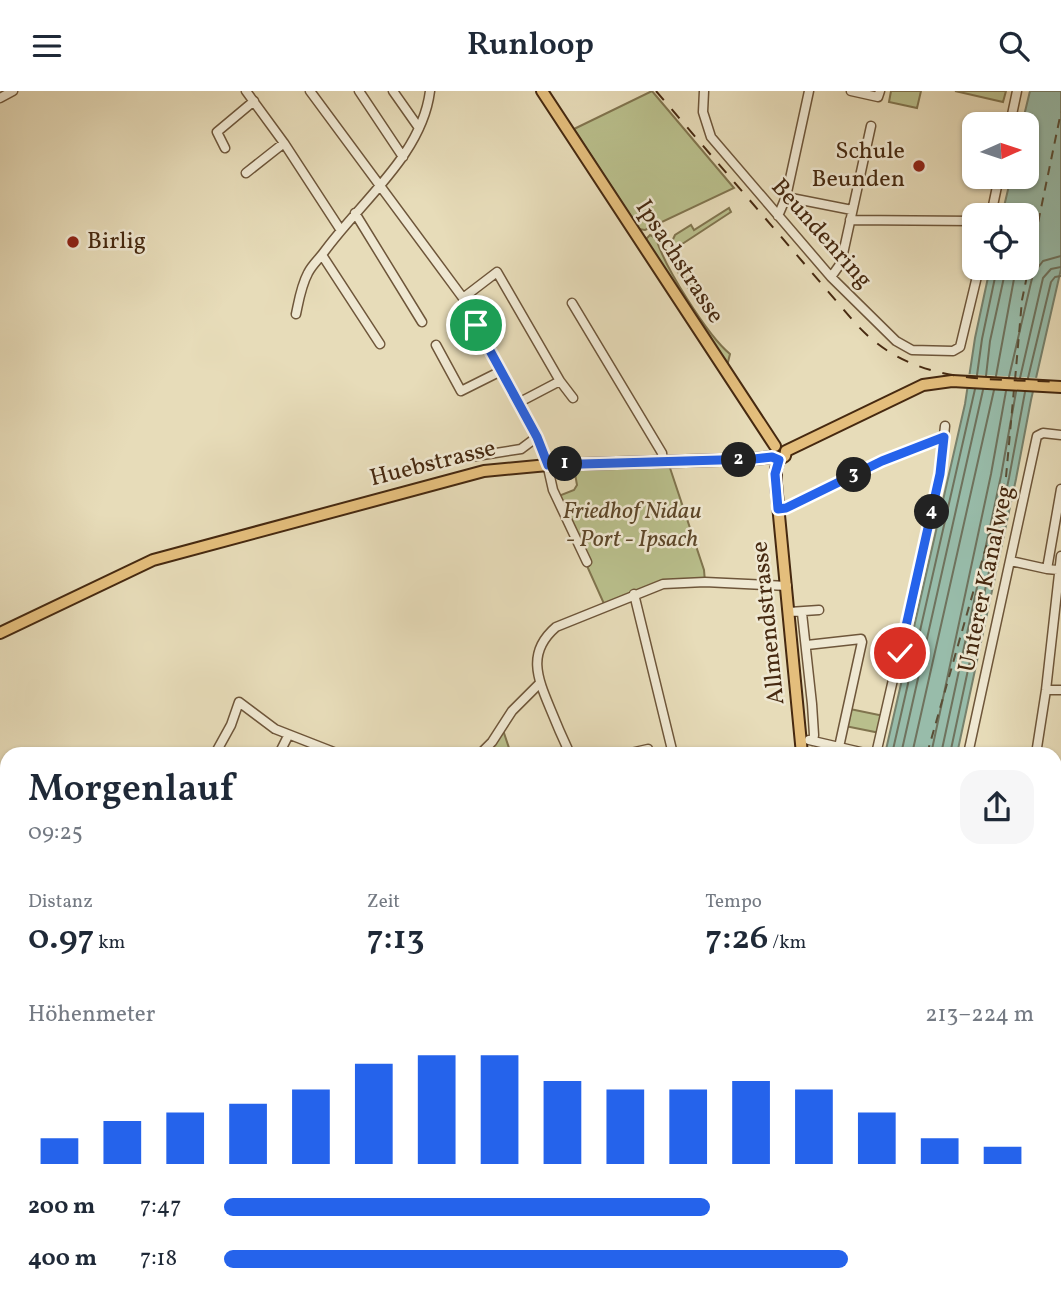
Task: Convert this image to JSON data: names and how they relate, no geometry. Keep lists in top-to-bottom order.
{
  "streets": {
    "main road": ["Ipsachstrasse", "Huebstrasse", "Allmendstrasse"],
    "street": ["Beundenring", "Unterer Kanalweg"]
  },
  "crossings": [
    ["Ipsachstrasse", "Huebstrasse"],
    ["Ipsachstrasse", "Allmendstrasse"],
    ["Huebstrasse", "Allmendstrasse"]
  ],
  "parks": ["Friedhof Nidau - Port - Ipsach"],
  "places": ["Schule Beunden", "Birlig"],
  "north": "right",
  "page": {
    "header": "Runloop",
    "pins": [
      "2",
      "1",
      "3",
      "4"
    ],
    "heading": ["Morgenlauf", "09:25"],
    "stats": [
      ["Distanz", "0.97 km"],
      ["Zeit", "7:13"],
      ["Tempo", "7:26 /km"]
    ],
    "chart": ["Höhenmeter", "213–224 m"],
    "list": [
      {
        "name": "200 m",
        "note": "7:47"
      },
      {
        "name": "400 m",
        "note": "7:18"
      }
    ]
  }
}
